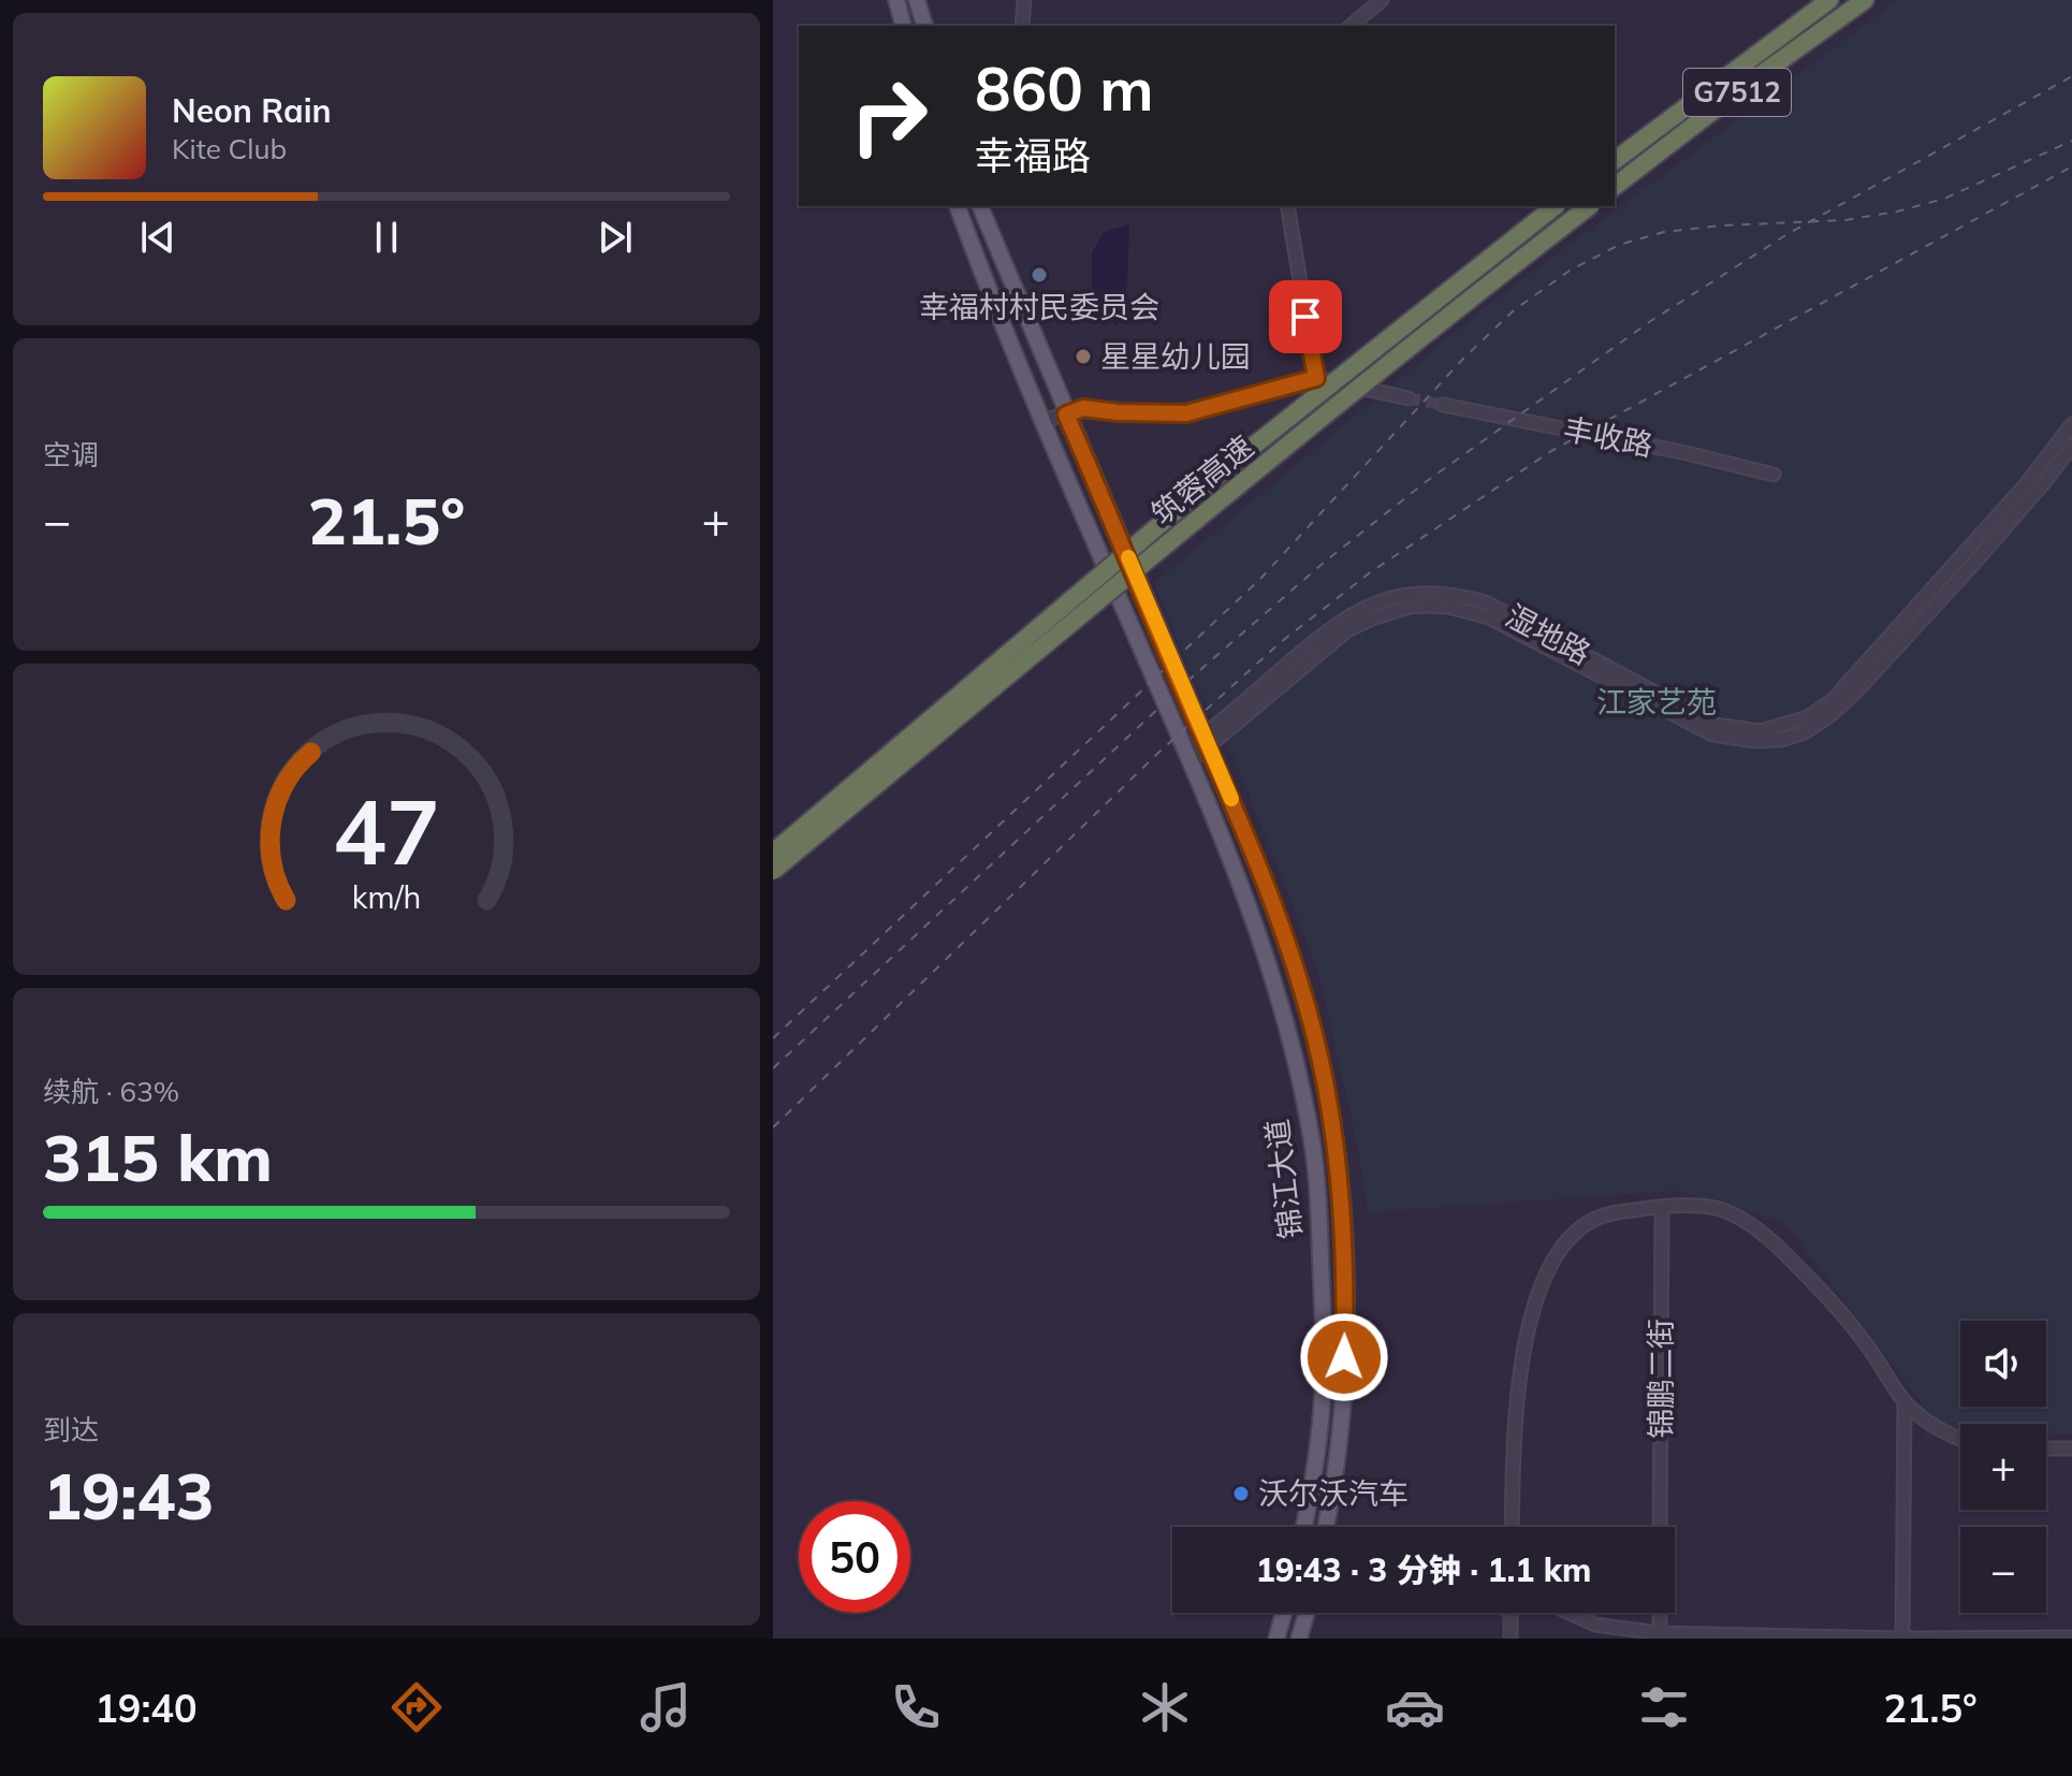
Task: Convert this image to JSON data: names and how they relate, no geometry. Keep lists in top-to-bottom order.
{
  "streets": {
    "highway": ["G7512", "筑蓉高速"],
    "main road": ["锦江大道"],
    "street": ["丰收路", "湿地路", "锦鹏二街"]
  },
  "crossings": [
    ["湿地路", "锦江大道"]
  ],
  "parks": ["江家艺苑"],
  "places": ["幸福村村民委员会", "星星幼儿园", "沃尔沃汽车"],
  "page": {
    "turn": ["860 m", "幸福路"],
    "song": ["Neon Rain", "Kite Club"],
    "tile": [
      "空调",
      ["续航 · 63%", "315 km"],
      ["到达", "19:43"]
    ],
    "heat": ["−", "21.5°", "+"],
    "map_buttons": ["+", "−"],
    "limit": "50",
    "trip": "19:43 · 3 分钟 · 1.1 km",
    "tabs": ["19:40", "21.5°"],
    "gauge": ["47", "km/h"]
  }
}
